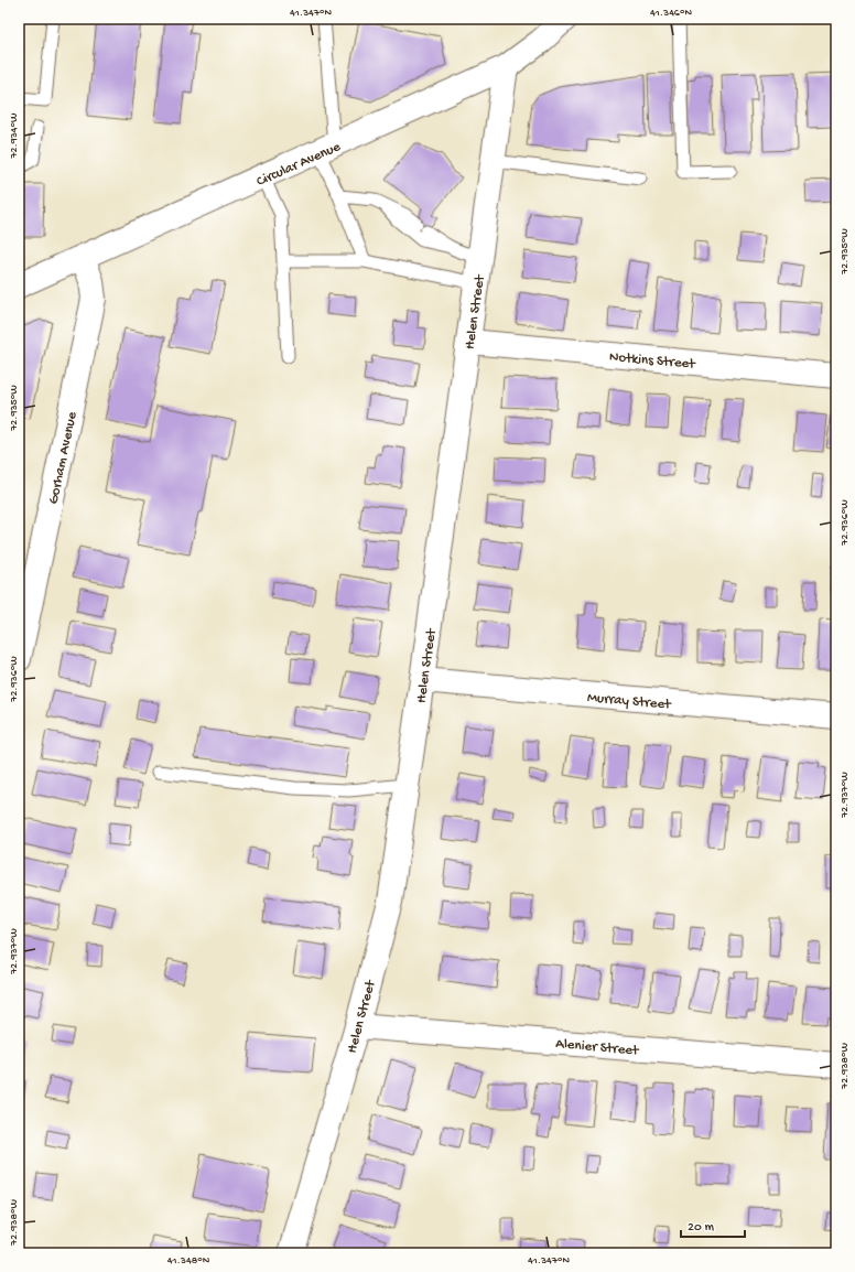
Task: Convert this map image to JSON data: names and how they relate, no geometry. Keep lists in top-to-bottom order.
{
  "streets": {
    "street": [
      "Circular Avenue",
      "Helen Street",
      "Notkins Street",
      "Gorham Avenue",
      "Murray Street",
      "Alenier Street"
    ]
  },
  "crossings": [
    ["Circular Avenue", "Helen Street"],
    ["Circular Avenue", "Gorham Avenue"],
    ["Helen Street", "Notkins Street"],
    ["Helen Street", "Murray Street"],
    ["Helen Street", "Alenier Street"]
  ],
  "scale_bar": "20 m",
  "coordinates": [
    "41.347°N",
    "41.346°N",
    "72.934°W",
    "72.935°W",
    "72.936°W",
    "72.937°W",
    "72.938°W",
    "41.348°N"
  ]
}
